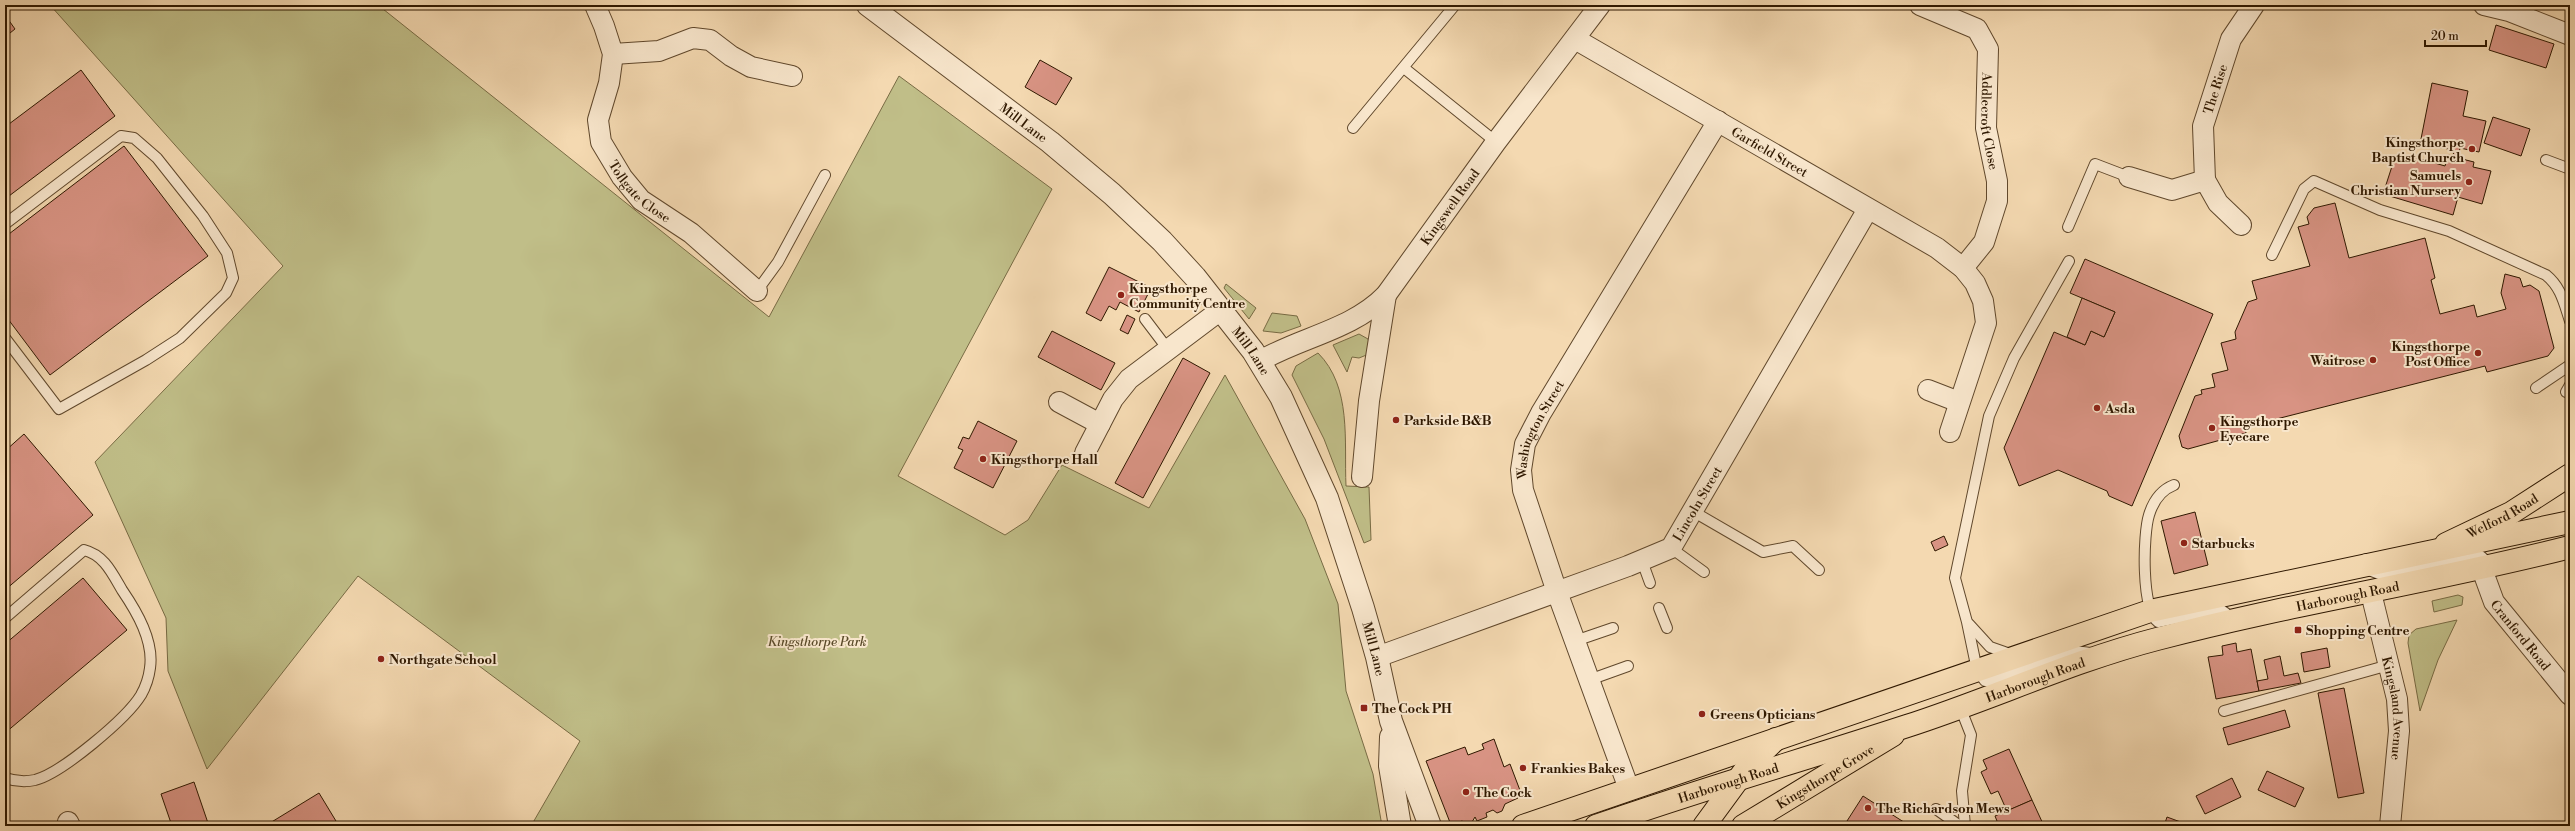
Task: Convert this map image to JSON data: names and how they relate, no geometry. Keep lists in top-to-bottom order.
{
  "streets": {
    "main road": ["Welford Road", "Harborough Road", "Kingsthorpe Grove"],
    "street": [
      "The Rise",
      "Addlecroft Close",
      "Mill Lane",
      "Garfield Street",
      "Tollgate Close",
      "Kingswell Road",
      "Washington Street",
      "Lincoln Street",
      "Cranford Road",
      "Kingsland Avenue"
    ]
  },
  "crossings": [
    ["Addlecroft Close", "Garfield Street"],
    ["Mill Lane", "Kingswell Road"],
    ["Mill Lane", "Lincoln Street"],
    ["Garfield Street", "Kingswell Road"],
    ["Garfield Street", "Washington Street"],
    ["Garfield Street", "Lincoln Street"],
    ["Washington Street", "Lincoln Street"],
    ["Washington Street", "Harborough Road"],
    ["Welford Road", "Harborough Road"],
    ["Harborough Road", "Cranford Road"],
    ["Harborough Road", "Kingsland Avenue"],
    ["Harborough Road", "Kingsthorpe Grove"]
  ],
  "parks": ["Kingsthorpe Park"],
  "places": {
    "other": [
      "Kingsthorpe Baptist Church",
      "Samuels Christian Nursery",
      "Kingsthorpe Community Centre",
      "Kingsthorpe Post Office",
      "Waitrose",
      "Asda",
      "Parkside B&B",
      "Kingsthorpe Eyecare",
      "Kingsthorpe Hall",
      "Starbucks",
      "Northgate School",
      "Greens Opticians",
      "Frankies Bakes",
      "The Cock",
      "The Richardson Mews"
    ],
    "transit": ["Shopping Centre", "The Cock PH"]
  },
  "scale_bar": "20 m"
}
